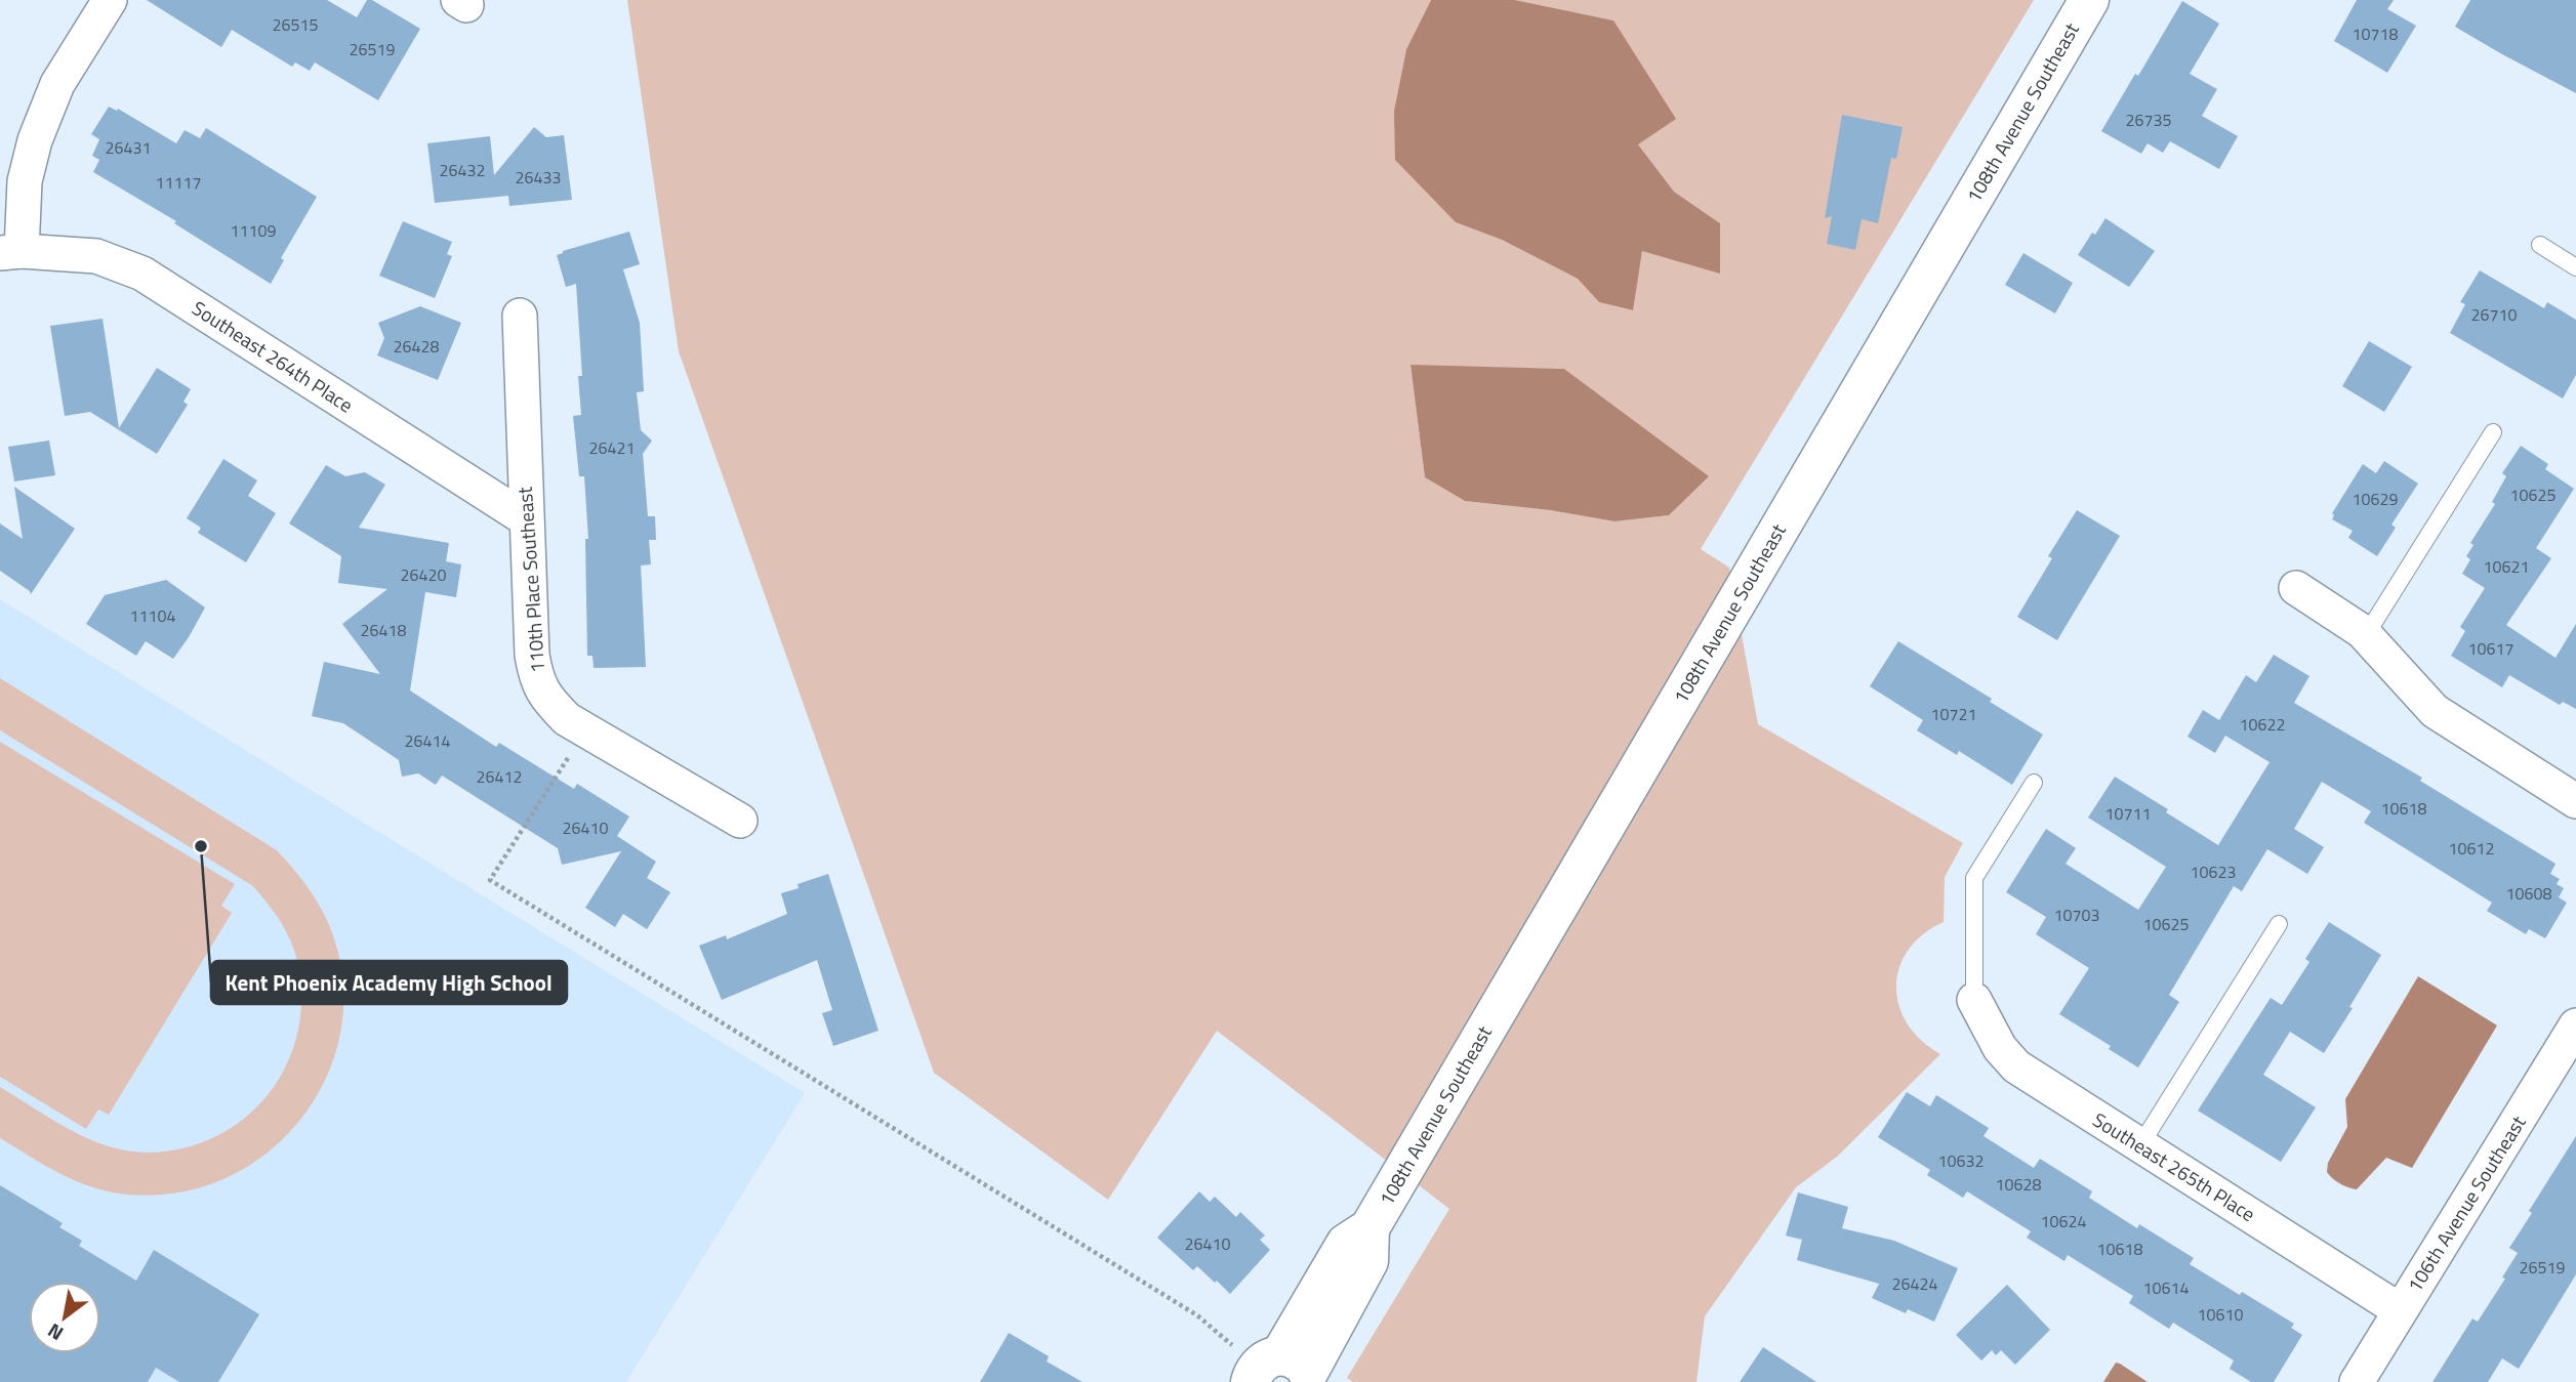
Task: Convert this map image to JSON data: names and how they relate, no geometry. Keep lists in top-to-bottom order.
{
  "streets": {
    "street": [
      "108th Avenue Southeast",
      "Southeast 264th Place",
      "110th Place Southeast",
      "Southeast 265th Place",
      "106th Avenue Southeast"
    ]
  },
  "crossings": [
    ["Southeast 264th Place", "110th Place Southeast"],
    ["Southeast 265th Place", "106th Avenue Southeast"]
  ],
  "places": ["Kent Phoenix Academy High School"],
  "house_numbers": [
    "26515",
    "10718",
    "26519",
    "26735",
    "26431",
    "26432",
    "26433",
    "11117",
    "11109",
    "26710",
    "26428",
    "26421",
    "10625",
    "10629",
    "10621",
    "26420",
    "11104",
    "26418",
    "10617",
    "10721",
    "10622",
    "26414",
    "26412",
    "10618",
    "10711",
    "26410",
    "10612",
    "10623",
    "10608",
    "10703",
    "10625",
    "10632",
    "10628",
    "10624",
    "26410",
    "10618",
    "26519",
    "26424",
    "10614",
    "10610"
  ],
  "north": "bottom left"
}
